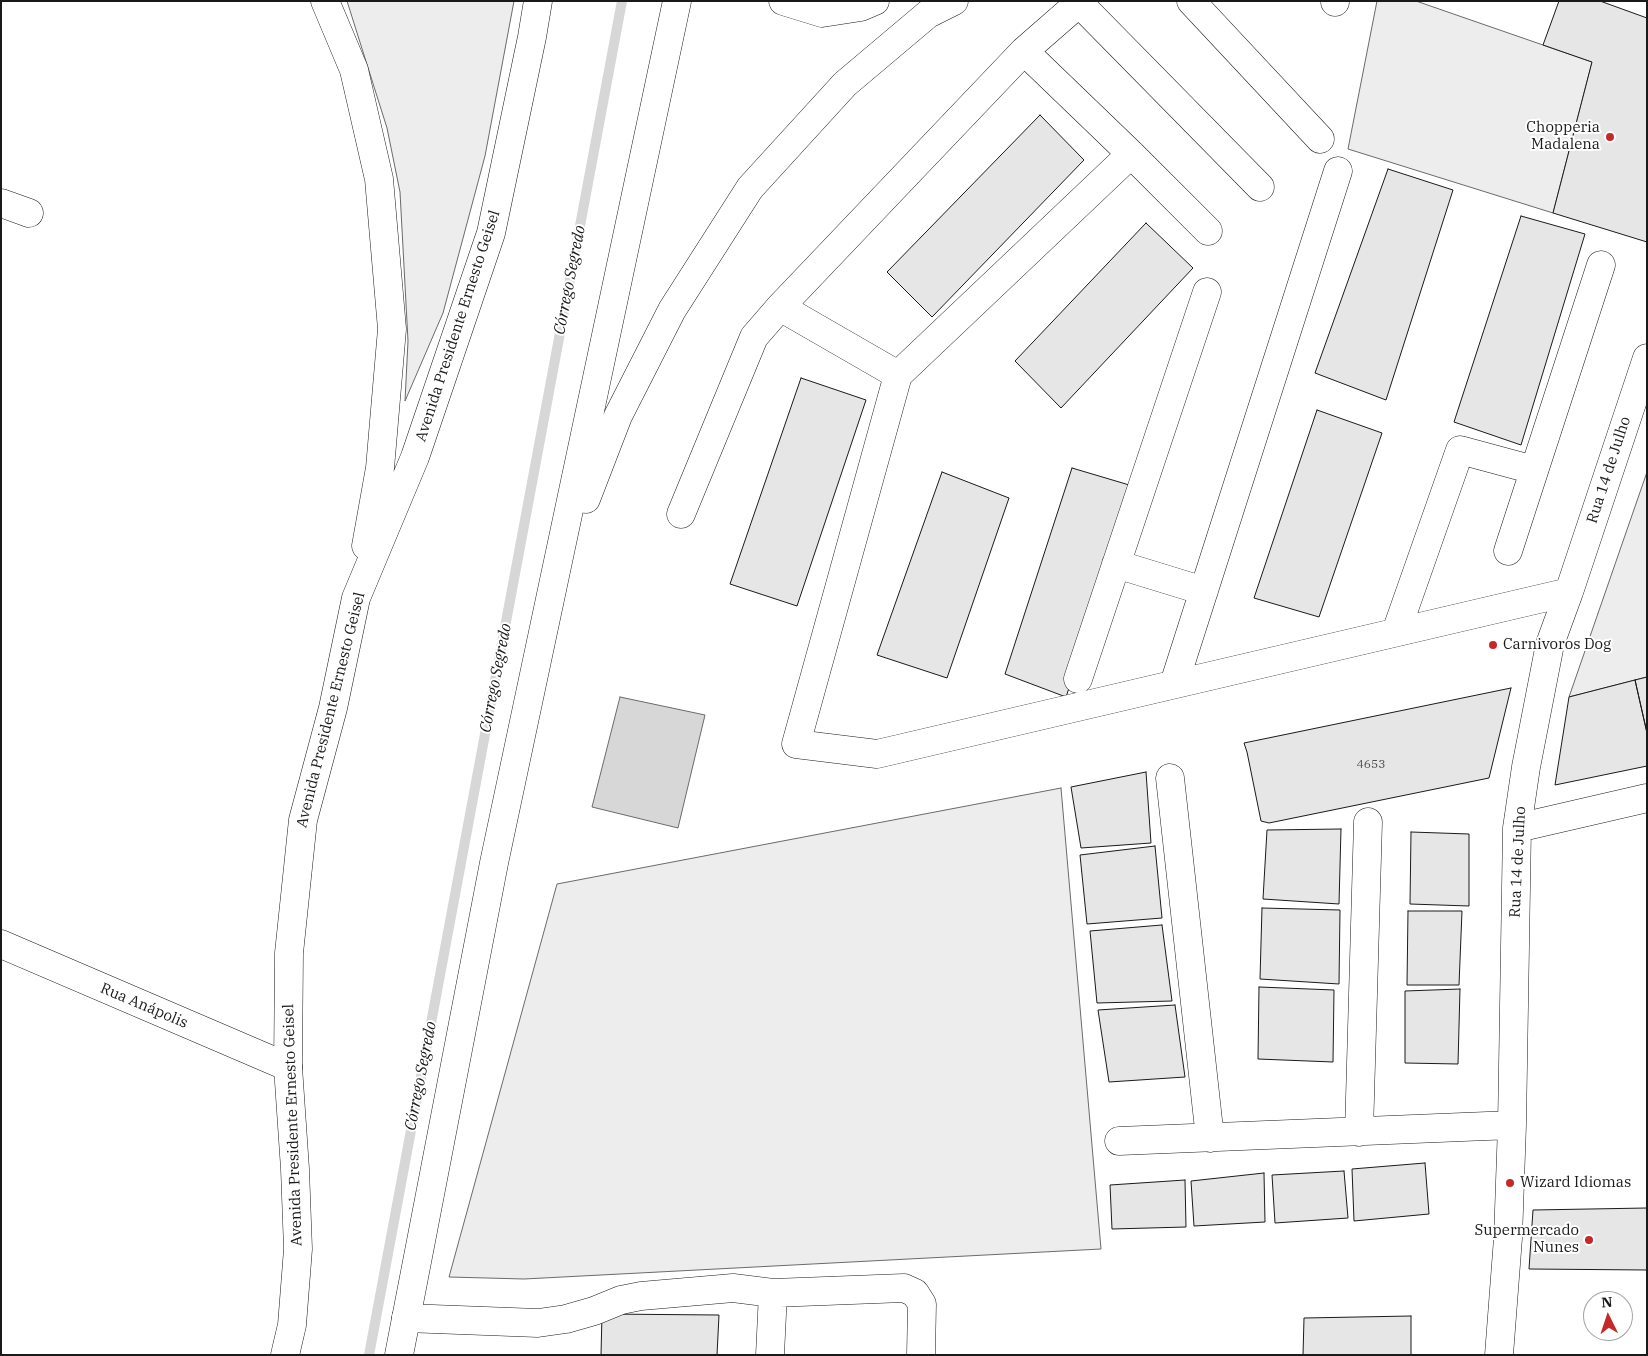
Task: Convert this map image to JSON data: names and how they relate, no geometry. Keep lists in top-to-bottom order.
{
  "streets": {
    "street": ["Avenida Presidente Ernesto Geisel", "Rua 14 de Julho", "Rua Anápolis"]
  },
  "crossings": [
    ["Avenida Presidente Ernesto Geisel", "Rua Anápolis"]
  ],
  "water": ["Córrego Segredo"],
  "places": [
    "Chopperia Madalena",
    "Carnivoros Dog",
    "Wizard Idiomas",
    "Supermercado Nunes"
  ],
  "house_numbers": ["4653"],
  "north": "top"
}
